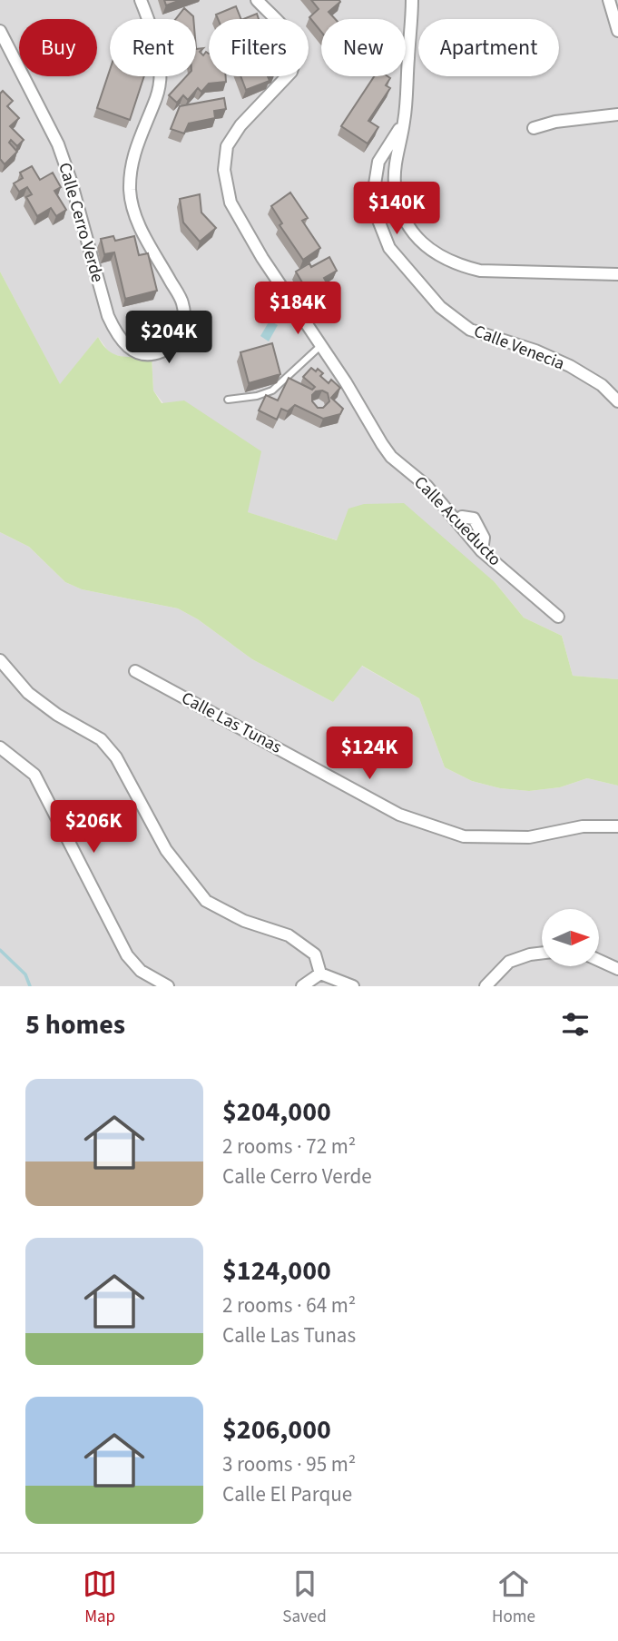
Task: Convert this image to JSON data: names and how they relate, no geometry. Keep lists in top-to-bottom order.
{
  "streets": {
    "street": [
      "Calle Cerro Verde",
      "Calle Venecia",
      "Calle Acueducto",
      "Calle Las Tunas"
    ]
  },
  "north": "right",
  "page": {
    "chip": [
      "Buy",
      "Rent",
      "Filters",
      "New",
      "Apartment"
    ],
    "price": [
      "$140K",
      "$184K",
      "$204K",
      "$124K",
      "$206K"
    ],
    "heading": "5 homes",
    "list": [
      {
        "name": "$204,000",
        "note": "2 rooms · 72 m² · Calle Cerro Verde"
      },
      {
        "name": "$124,000",
        "note": "2 rooms · 64 m² · Calle Las Tunas"
      },
      {
        "name": "$206,000",
        "note": "3 rooms · 95 m² · Calle El Parque"
      }
    ],
    "tabs": ["Map", "Saved", "Home"]
  }
}
